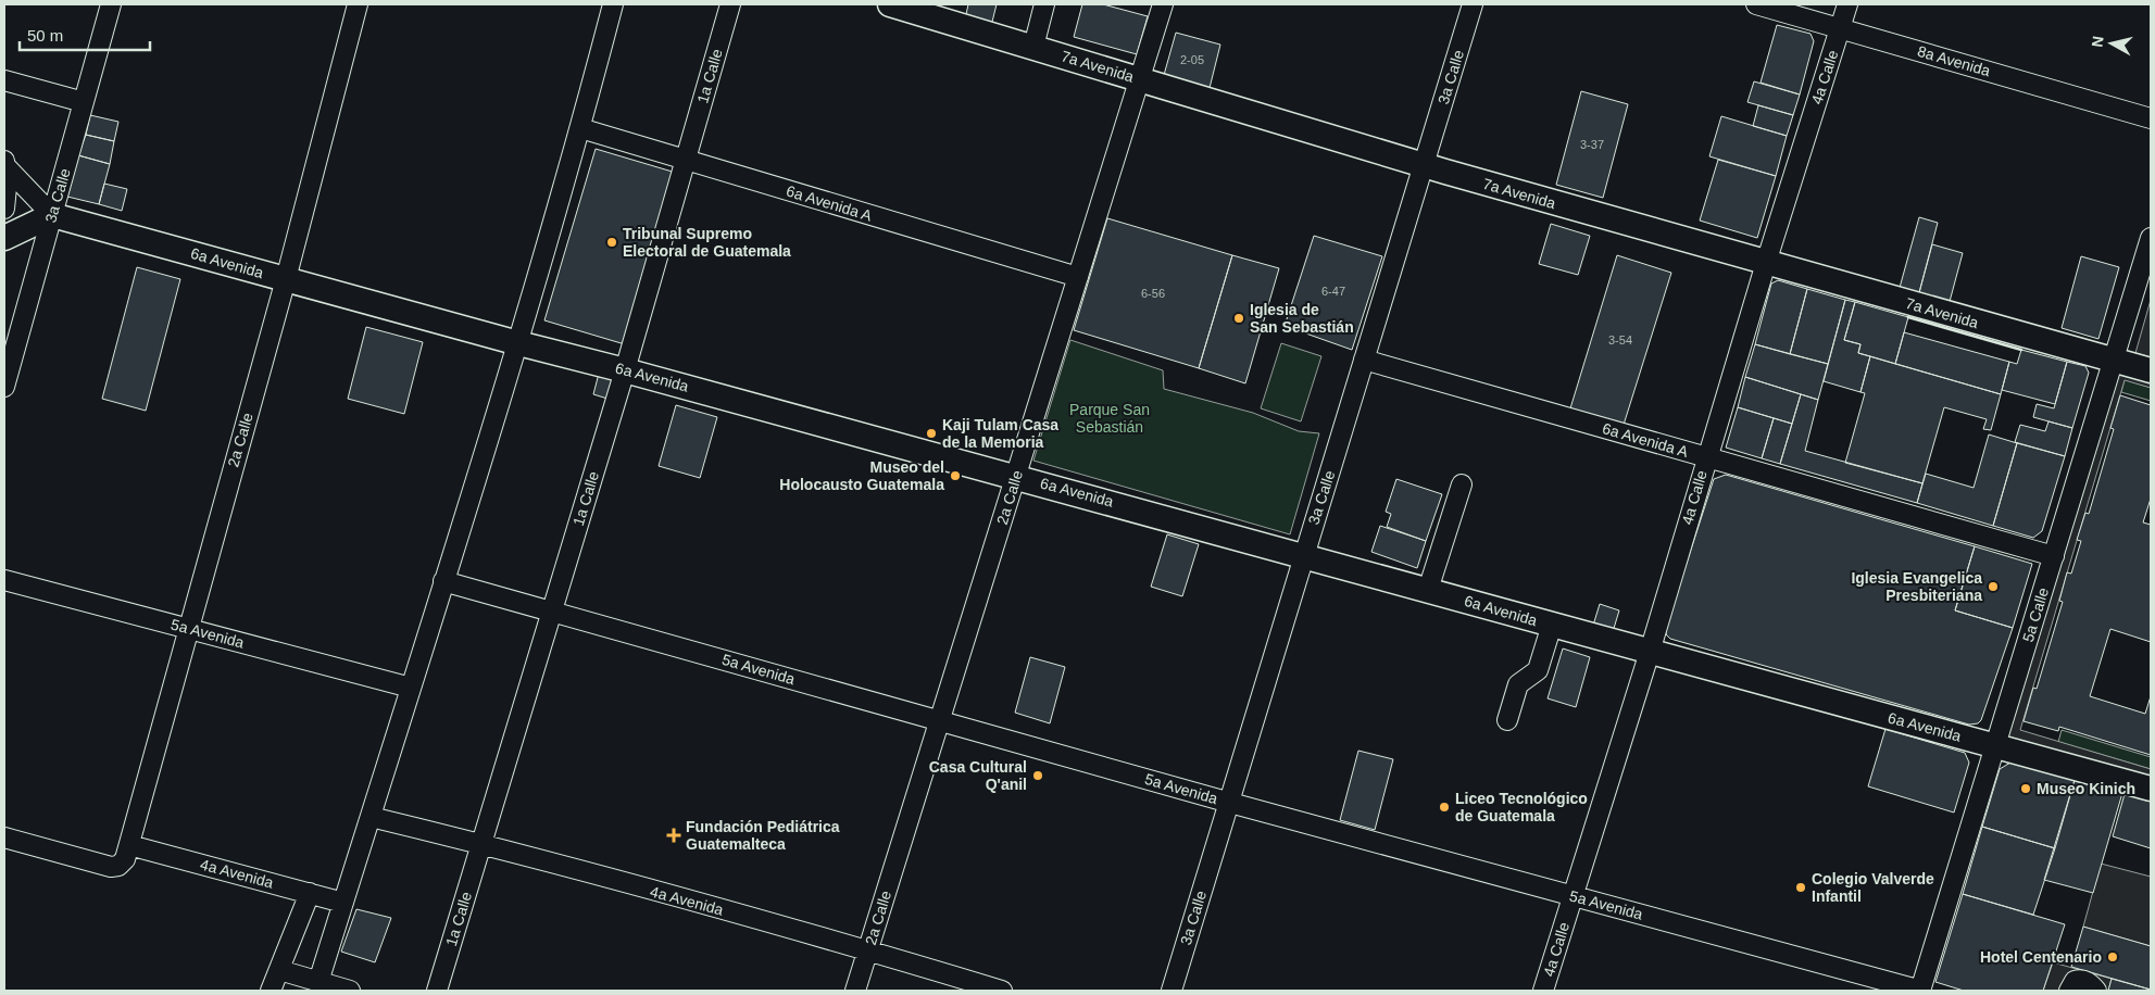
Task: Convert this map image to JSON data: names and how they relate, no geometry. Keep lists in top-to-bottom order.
{
  "streets": {
    "main road": ["7a Avenida", "6a Avenida"],
    "street": [
      "8a Avenida",
      "1a Calle",
      "3a Calle",
      "4a Calle",
      "6a Avenida A",
      "2a Calle",
      "5a Calle",
      "5a Avenida",
      "4a Avenida"
    ]
  },
  "crossings": [
    ["8a Avenida", "4a Calle"],
    ["7a Avenida", "3a Calle"],
    ["7a Avenida", "4a Calle"],
    ["7a Avenida", "2a Calle"],
    ["7a Avenida", "5a Calle"],
    ["1a Calle", "6a Avenida A"],
    ["1a Calle", "6a Avenida"],
    ["1a Calle", "5a Avenida"],
    ["1a Calle", "4a Avenida"],
    ["3a Calle", "6a Avenida A"],
    ["3a Calle", "6a Avenida"],
    ["3a Calle", "5a Avenida"],
    ["4a Calle", "6a Avenida A"],
    ["4a Calle", "6a Avenida"],
    ["4a Calle", "5a Avenida"],
    ["6a Avenida A", "2a Calle"],
    ["6a Avenida A", "5a Calle"],
    ["6a Avenida", "2a Calle"],
    ["6a Avenida", "5a Calle"],
    ["2a Calle", "5a Avenida"],
    ["2a Calle", "4a Avenida"],
    ["5a Calle", "5a Avenida"]
  ],
  "parks": ["Parque San Sebastián"],
  "places": {
    "other": [
      "Tribunal Supremo Electoral de Guatemala",
      "Iglesia de San Sebastián",
      "Kaji Tulam Casa de la Memoria",
      "Museo del Holocausto Guatemala",
      "Iglesia Evangelica Presbiteriana",
      "Casa Cultural Q'anil",
      "Museo Kinich",
      "Liceo Tecnológico de Guatemala",
      "Colegio Valverde Infantil",
      "Hotel Centenario"
    ],
    "health": ["Fundación Pediátrica Guatemalteca"]
  },
  "house_numbers": [
    "2-05",
    "3-37",
    "6-47",
    "6-56",
    "3-54"
  ],
  "scale_bar": "50 m",
  "north": "left"
}
